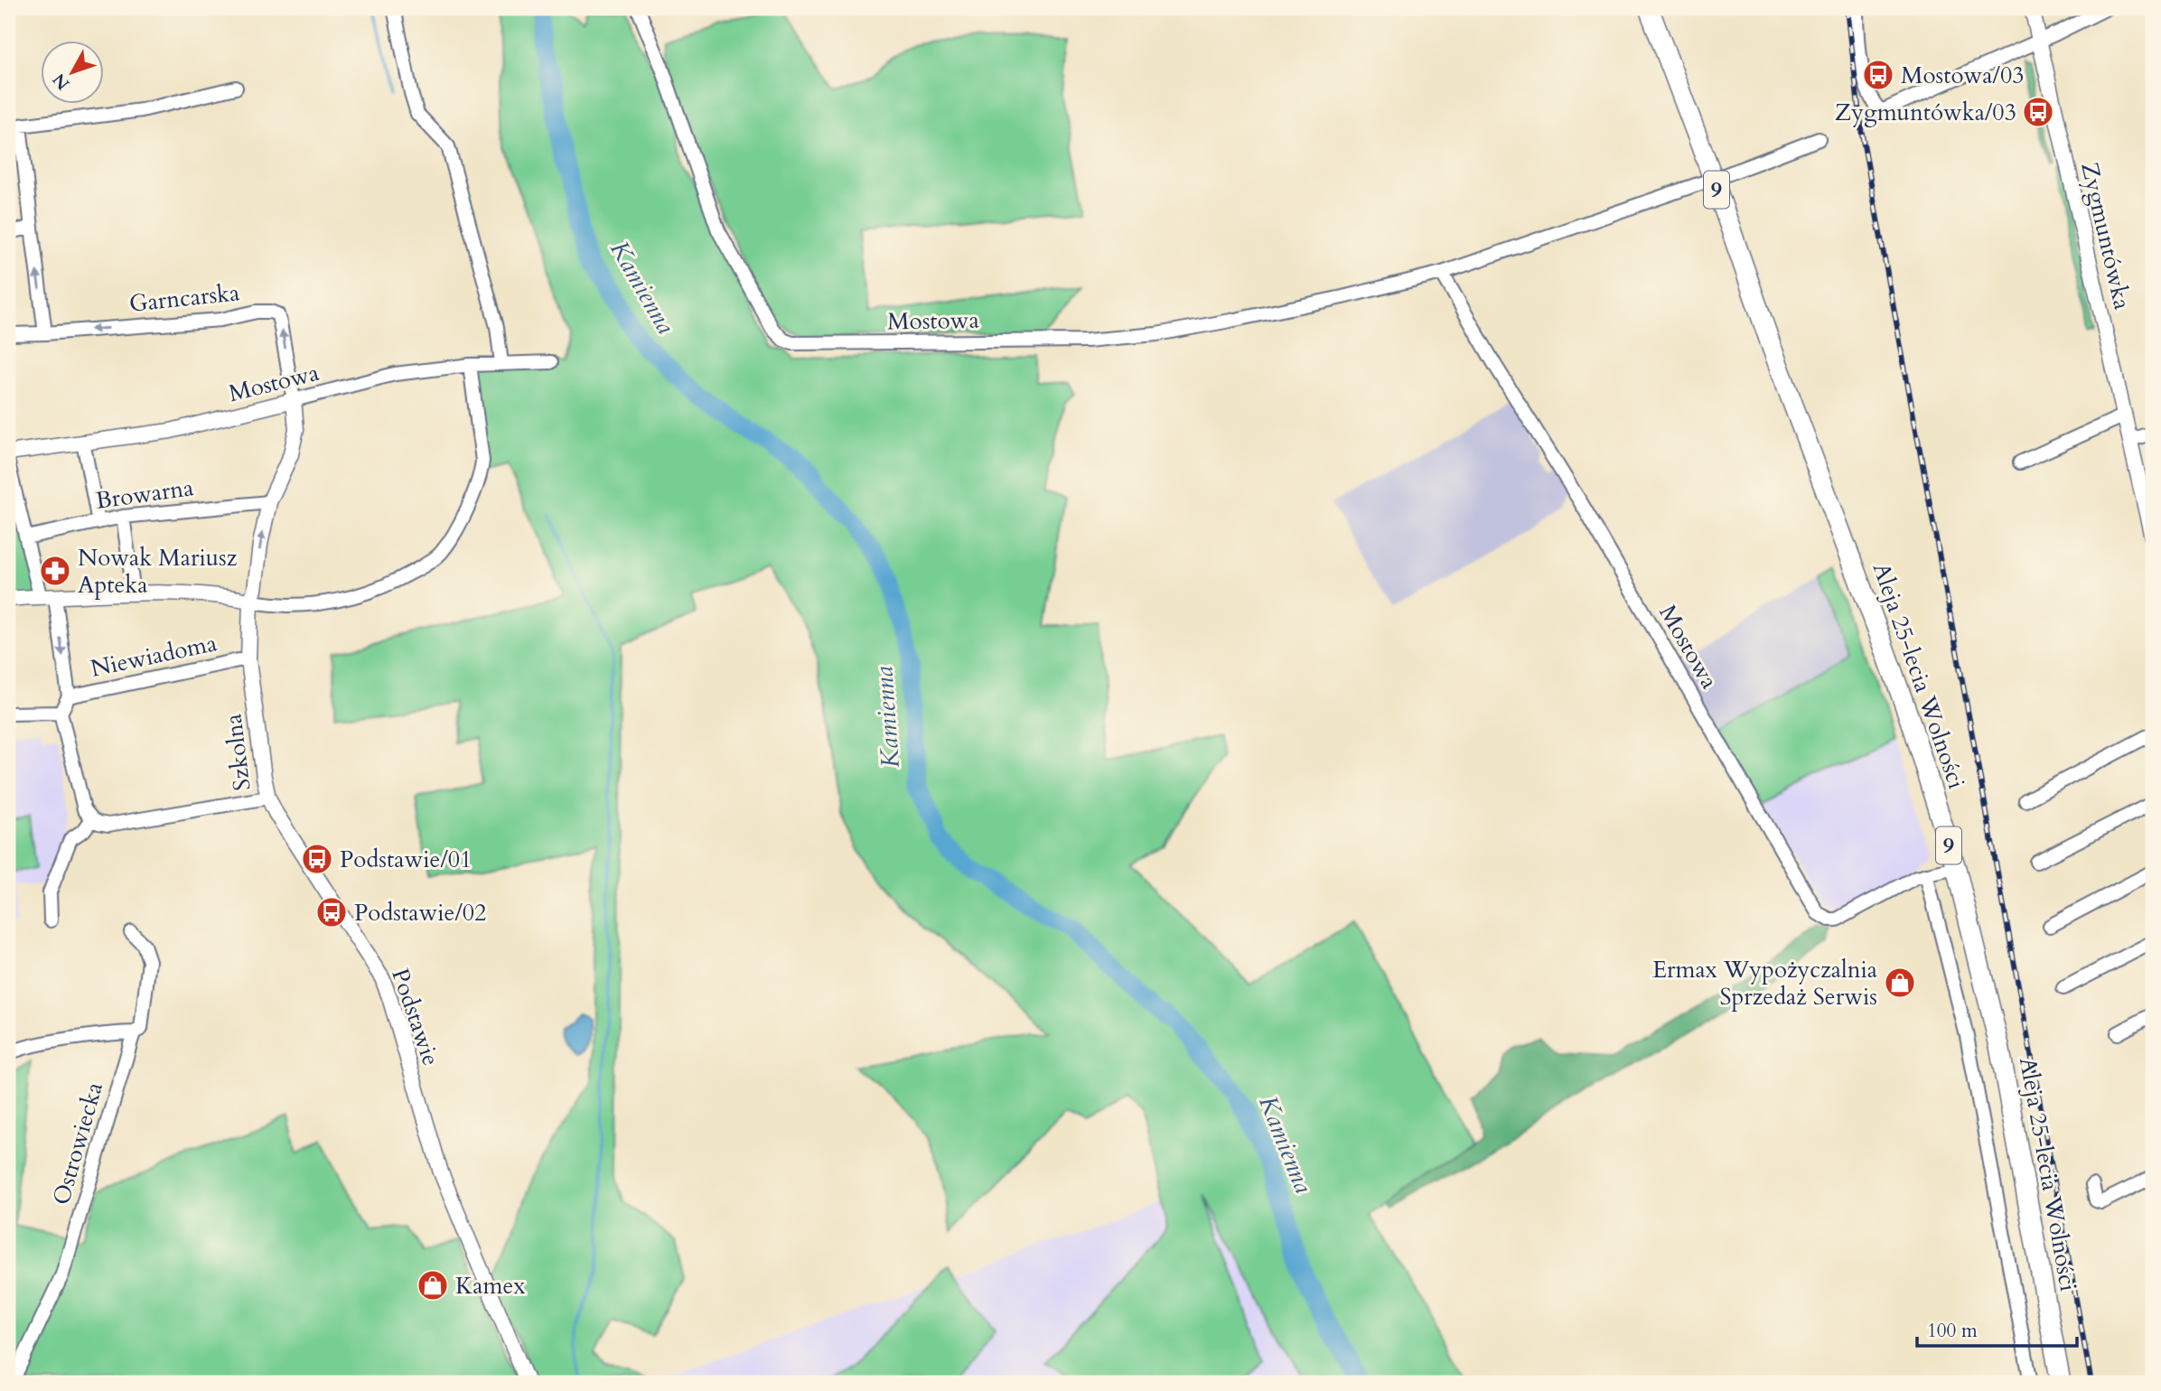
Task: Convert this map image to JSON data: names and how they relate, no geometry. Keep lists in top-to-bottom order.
{
  "streets": {
    "main road": ["9", "Aleja 25-lecia Wolności"],
    "street": [
      "Zygmuntówka",
      "Garncarska",
      "Mostowa",
      "Browarna",
      "Niewiadoma",
      "Szkolna",
      "Podstawie",
      "Ostrowiecka"
    ]
  },
  "crossings": [
    ["Garncarska", "Mostowa"],
    ["Mostowa", "Aleja 25-lecia Wolności"],
    ["Niewiadoma", "Szkolna"],
    ["Szkolna", "Podstawie"]
  ],
  "one_way": ["Garncarska"],
  "water": ["Kamienna"],
  "places": {
    "bus stop": [
      "Mostowa/03",
      "Zygmuntówka/03",
      "Podstawie/01",
      "Podstawie/02"
    ],
    "pharmacy": ["Nowak Mariusz Apteka"],
    "shop": ["Ermax Wypożyczalnia Sprzedaż Serwis", "Kamex"]
  },
  "scale_bar": "100 m",
  "north": "bottom left"
}
